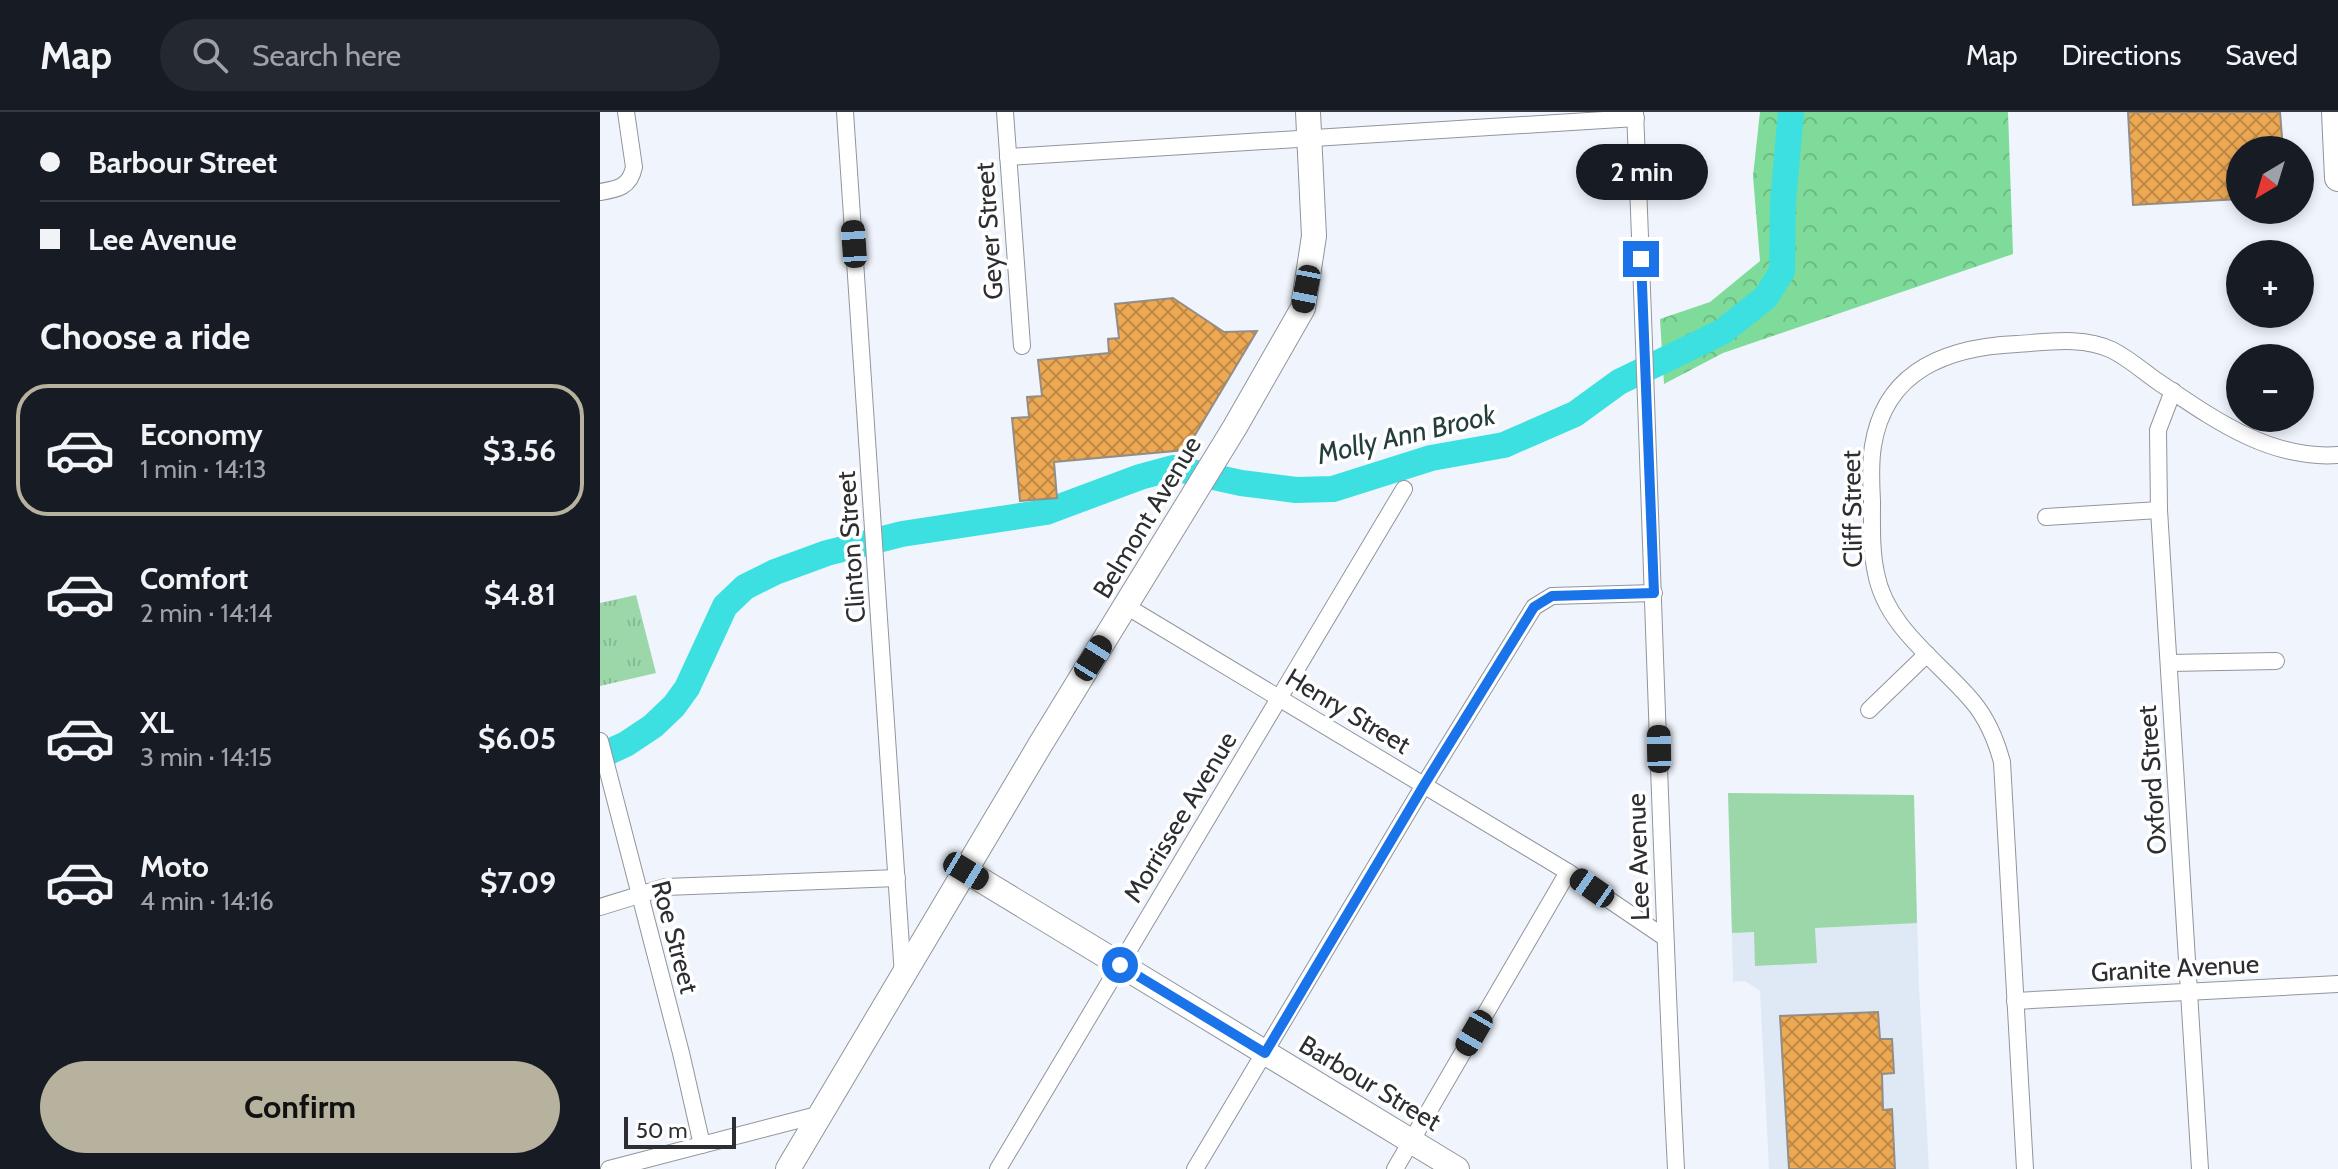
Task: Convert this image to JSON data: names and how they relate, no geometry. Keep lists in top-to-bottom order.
{
  "streets": {
    "main road": ["Belmont Avenue", "Barbour Street"],
    "street": [
      "Geyer Street",
      "Cliff Street",
      "Clinton Street",
      "Henry Street",
      "Oxford Street",
      "Morrissee Avenue",
      "Lee Avenue",
      "Roe Street",
      "Granite Avenue"
    ]
  },
  "crossings": [
    ["Cliff Street", "Oxford Street"],
    ["Cliff Street", "Granite Avenue"],
    ["Belmont Avenue", "Clinton Street"],
    ["Belmont Avenue", "Henry Street"],
    ["Belmont Avenue", "Barbour Street"],
    ["Henry Street", "Morrissee Avenue"],
    ["Henry Street", "Lee Avenue"],
    ["Oxford Street", "Granite Avenue"],
    ["Morrissee Avenue", "Barbour Street"]
  ],
  "water": ["Molly Ann Brook"],
  "scale_bar": "50 m",
  "north": "bottom left",
  "page": {
    "header": "Map",
    "search": "Search here",
    "nav": ["Map", "Directions", "Saved"],
    "banner": ["Barbour Street", "Lee Avenue"],
    "map_buttons": ["+", "−"],
    "bubble": "2 min",
    "heading": "Choose a ride",
    "list": [
      {
        "name": "Economy",
        "note": "1 min · 14:13",
        "value": "$3.56"
      },
      {
        "name": "Comfort",
        "note": "2 min · 14:14",
        "value": "$4.81"
      },
      {
        "name": "XL",
        "note": "3 min · 14:15",
        "value": "$6.05"
      },
      {
        "name": "Moto",
        "note": "4 min · 14:16",
        "value": "$7.09"
      }
    ],
    "buttons": "Confirm",
    "scale": "50 m"
  }
}
